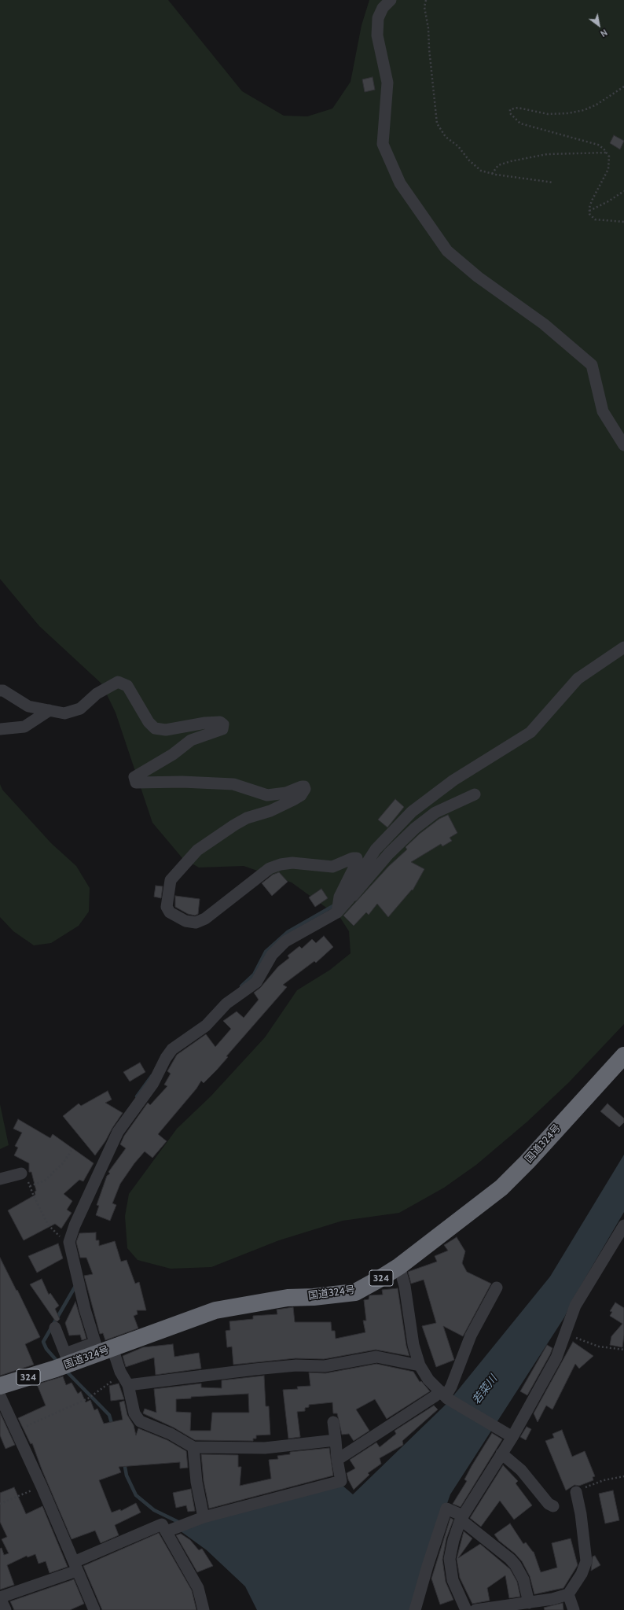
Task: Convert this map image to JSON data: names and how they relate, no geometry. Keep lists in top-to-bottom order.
{
  "streets": {
    "highway": ["国道324号", "324"]
  },
  "water": ["若菜川"],
  "north": "bottom right"
}
